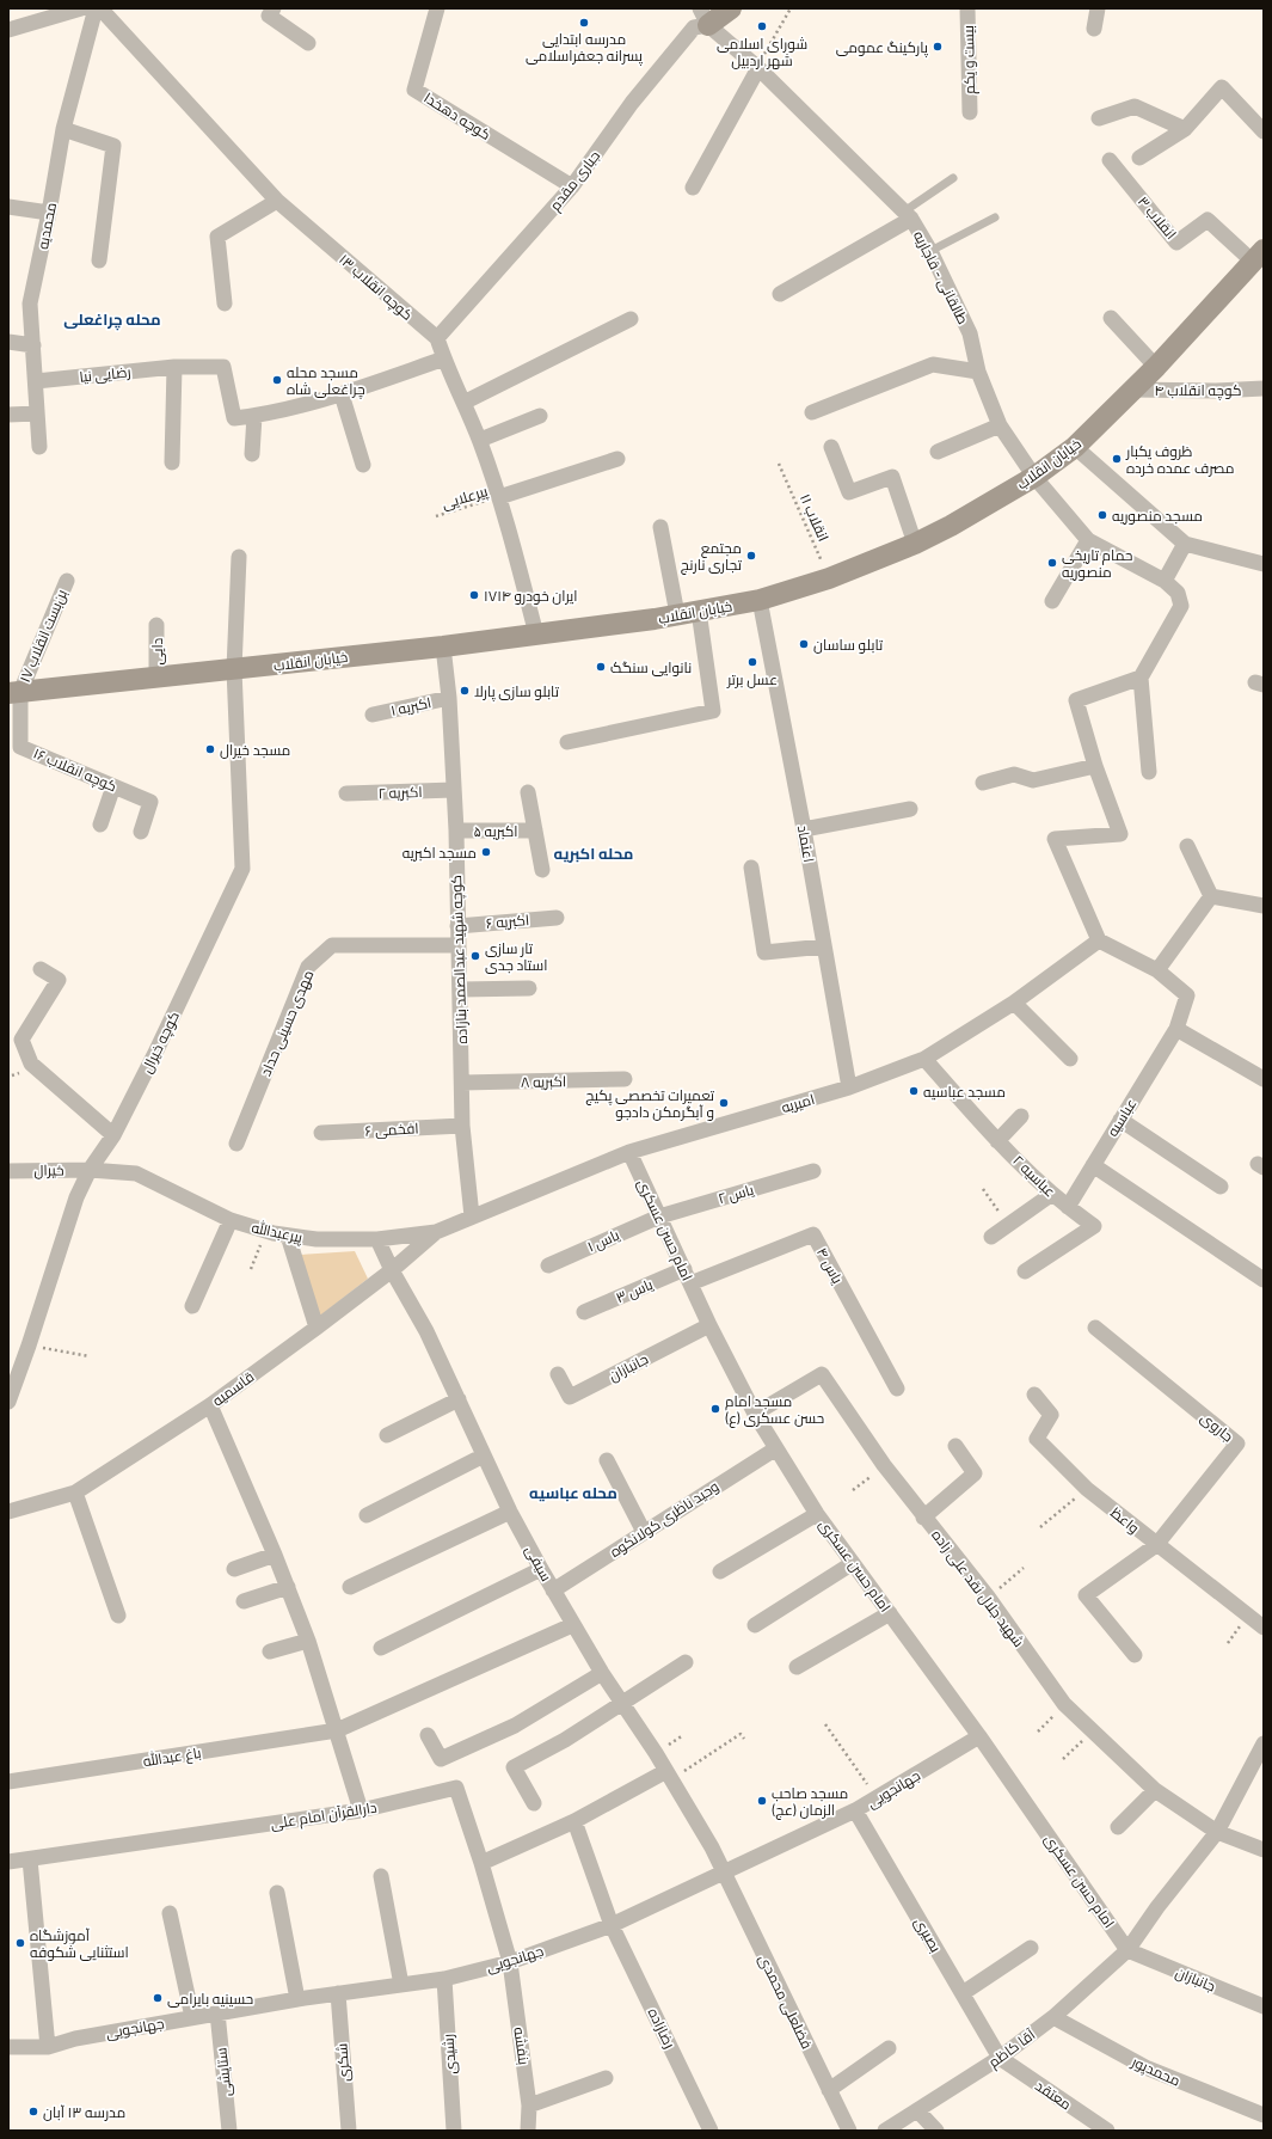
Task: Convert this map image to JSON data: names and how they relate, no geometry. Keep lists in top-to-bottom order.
{
  "streets": {
    "main road": ["خیابان انقلاب"],
    "street": [
      "بیست و یکم",
      "کوچه دهخدا",
      "جباری مقدم",
      "انقلاب ۳",
      "محمدیه",
      "طالقانی - قاجاریه",
      "کوچه انقلاب ۱۳",
      "رضایی نیا",
      "کوچه انقلاب ۴",
      "بن‌بست انقلاب ۱۷",
      "دایی",
      "اکبریه ۱",
      "کوچه انقلاب ۱۶",
      "اکبریه ۲",
      "اکبریه ۵",
      "اعتماد",
      "اکبریه ۶",
      "کوچه شهید عبدالصمد بنازاده",
      "مهدی حسینی حداد",
      "کوچه خیرال",
      "اکبریه ۸",
      "امیریه",
      "عباسیه",
      "افخمی ۶",
      "خیرال",
      "عباسیه ۲",
      "یاس ۲",
      "امام حسن عسکری",
      "پیرعبدالله",
      "یاس ۱",
      "یاس ۴",
      "یاس ۳",
      "جانبازان",
      "قاسمیه",
      "جاروی",
      "وحید ناظری کولانکوه",
      "واعظ",
      "سیفی",
      "شهید جلال نقد علی زاده",
      "باغ عبدالله",
      "جهانجویی",
      "دارالقرآن امام علی",
      "بصیری",
      "فضلعلی محمدی",
      "رضازاده",
      "بنفشه",
      "آقا کاظم",
      "رشیدی",
      "شکری",
      "محمدپور",
      "ستایشی",
      "معتقد"
    ],
    "path": ["پیرعلایی", "انقلاب ۱۱"]
  },
  "crossings": [
    ["کوچه دهخدا", "جباری مقدم"],
    ["جباری مقدم", "طالقانی - قاجاریه"],
    ["جباری مقدم", "کوچه انقلاب ۱۳"],
    ["انقلاب ۳", "خیابان انقلاب"],
    ["محمدیه", "رضایی نیا"],
    ["طالقانی - قاجاریه", "خیابان انقلاب"],
    ["کوچه انقلاب ۱۳", "رضایی نیا"],
    ["کوچه انقلاب ۱۳", "خیابان انقلاب"],
    ["کوچه انقلاب ۱۳", "پیرعلایی"],
    ["کوچه انقلاب ۴", "خیابان انقلاب"],
    ["خیابان انقلاب", "انقلاب ۱۱"],
    ["خیابان انقلاب", "بن‌بست انقلاب ۱۷"],
    ["خیابان انقلاب", "دایی"],
    ["خیابان انقلاب", "کوچه انقلاب ۱۶"],
    ["خیابان انقلاب", "اعتماد"],
    ["خیابان انقلاب", "کوچه شهید عبدالصمد بنازاده"],
    ["خیابان انقلاب", "کوچه خیرال"],
    ["بن‌بست انقلاب ۱۷", "کوچه انقلاب ۱۶"],
    ["اکبریه ۱", "کوچه شهید عبدالصمد بنازاده"],
    ["اکبریه ۲", "کوچه شهید عبدالصمد بنازاده"],
    ["اکبریه ۵", "کوچه شهید عبدالصمد بنازاده"],
    ["اعتماد", "امیریه"],
    ["اکبریه ۶", "کوچه شهید عبدالصمد بنازاده"],
    ["کوچه شهید عبدالصمد بنازاده", "مهدی حسینی حداد"],
    ["کوچه شهید عبدالصمد بنازاده", "اکبریه ۸"],
    ["کوچه شهید عبدالصمد بنازاده", "امیریه"],
    ["کوچه شهید عبدالصمد بنازاده", "افخمی ۶"],
    ["کوچه شهید عبدالصمد بنازاده", "پیرعبدالله"],
    ["کوچه خیرال", "خیرال"],
    ["کوچه خیرال", "پیرعبدالله"],
    ["امیریه", "عباسیه"],
    ["امیریه", "عباسیه ۲"],
    ["امیریه", "امام حسن عسکری"],
    ["امیریه", "پیرعبدالله"],
    ["عباسیه", "عباسیه ۲"],
    ["خیرال", "پیرعبدالله"],
    ["یاس ۲", "امام حسن عسکری"],
    ["یاس ۲", "یاس ۱"],
    ["امام حسن عسکری", "یاس ۱"],
    ["امام حسن عسکری", "یاس ۴"],
    ["امام حسن عسکری", "یاس ۳"],
    ["امام حسن عسکری", "جانبازان"],
    ["امام حسن عسکری", "وحید ناظری کولانکوه"],
    ["امام حسن عسکری", "شهید جلال نقد علی زاده"],
    ["امام حسن عسکری", "جهانجویی"],
    ["امام حسن عسکری", "آقا کاظم"],
    ["پیرعبدالله", "قاسمیه"],
    ["پیرعبدالله", "سیفی"],
    ["یاس ۴", "یاس ۳"],
    ["جانبازان", "آقا کاظم"],
    ["قاسمیه", "سیفی"],
    ["جاروی", "واعظ"],
    ["وحید ناظری کولانکوه", "سیفی"],
    ["سیفی", "باغ عبدالله"],
    ["سیفی", "جهانجویی"],
    ["سیفی", "فضلعلی محمدی"],
    ["شهید جلال نقد علی زاده", "آقا کاظم"],
    ["جهانجویی", "دارالقرآن امام علی"],
    ["جهانجویی", "بصیری"],
    ["جهانجویی", "فضلعلی محمدی"],
    ["جهانجویی", "رضازاده"],
    ["جهانجویی", "بنفشه"],
    ["جهانجویی", "رشیدی"],
    ["جهانجویی", "شکری"],
    ["جهانجویی", "ستایشی"],
    ["دارالقرآن امام علی", "بنفشه"],
    ["بصیری", "آقا کاظم"],
    ["بصیری", "معتقد"],
    ["آقا کاظم", "محمدپور"],
    ["آقا کاظم", "معتقد"]
  ],
  "districts": ["محله چراغعلی", "محله اکبریه", "محله عباسیه"],
  "places": [
    "مدرسه ابتدایی پسرانه جعفراسلامی",
    "شورای اسلامی شهر اردبیل",
    "پارکینگ عمومی",
    "مسجد محله چراغعلی شاه",
    "ظروف یکبار مصرف عمده خرده",
    "مسجد منصوریه",
    "مجتمع تجاری نارنج",
    "حمام تاریخی منصوریه",
    "ایران خودرو ۱۷۱۴",
    "تابلو ساسان",
    "عسل برتر",
    "نانوایی سنگک",
    "تابلو سازی پارلا",
    "مسجد خیرال",
    "مسجد اکبریه",
    "تار سازی استاد جدی",
    "مسجد عباسیه",
    "تعمیرات تخصصی پکیج و آبگرمکن دادجو",
    "مسجد امام حسن عسکری (ع)",
    "مسجد صاحب الزمان (عج)",
    "آموزشگاه استثنایی شکوفه",
    "حسینیه بایرامی",
    "مدرسه ۱۳ آبان"
  ]
}
